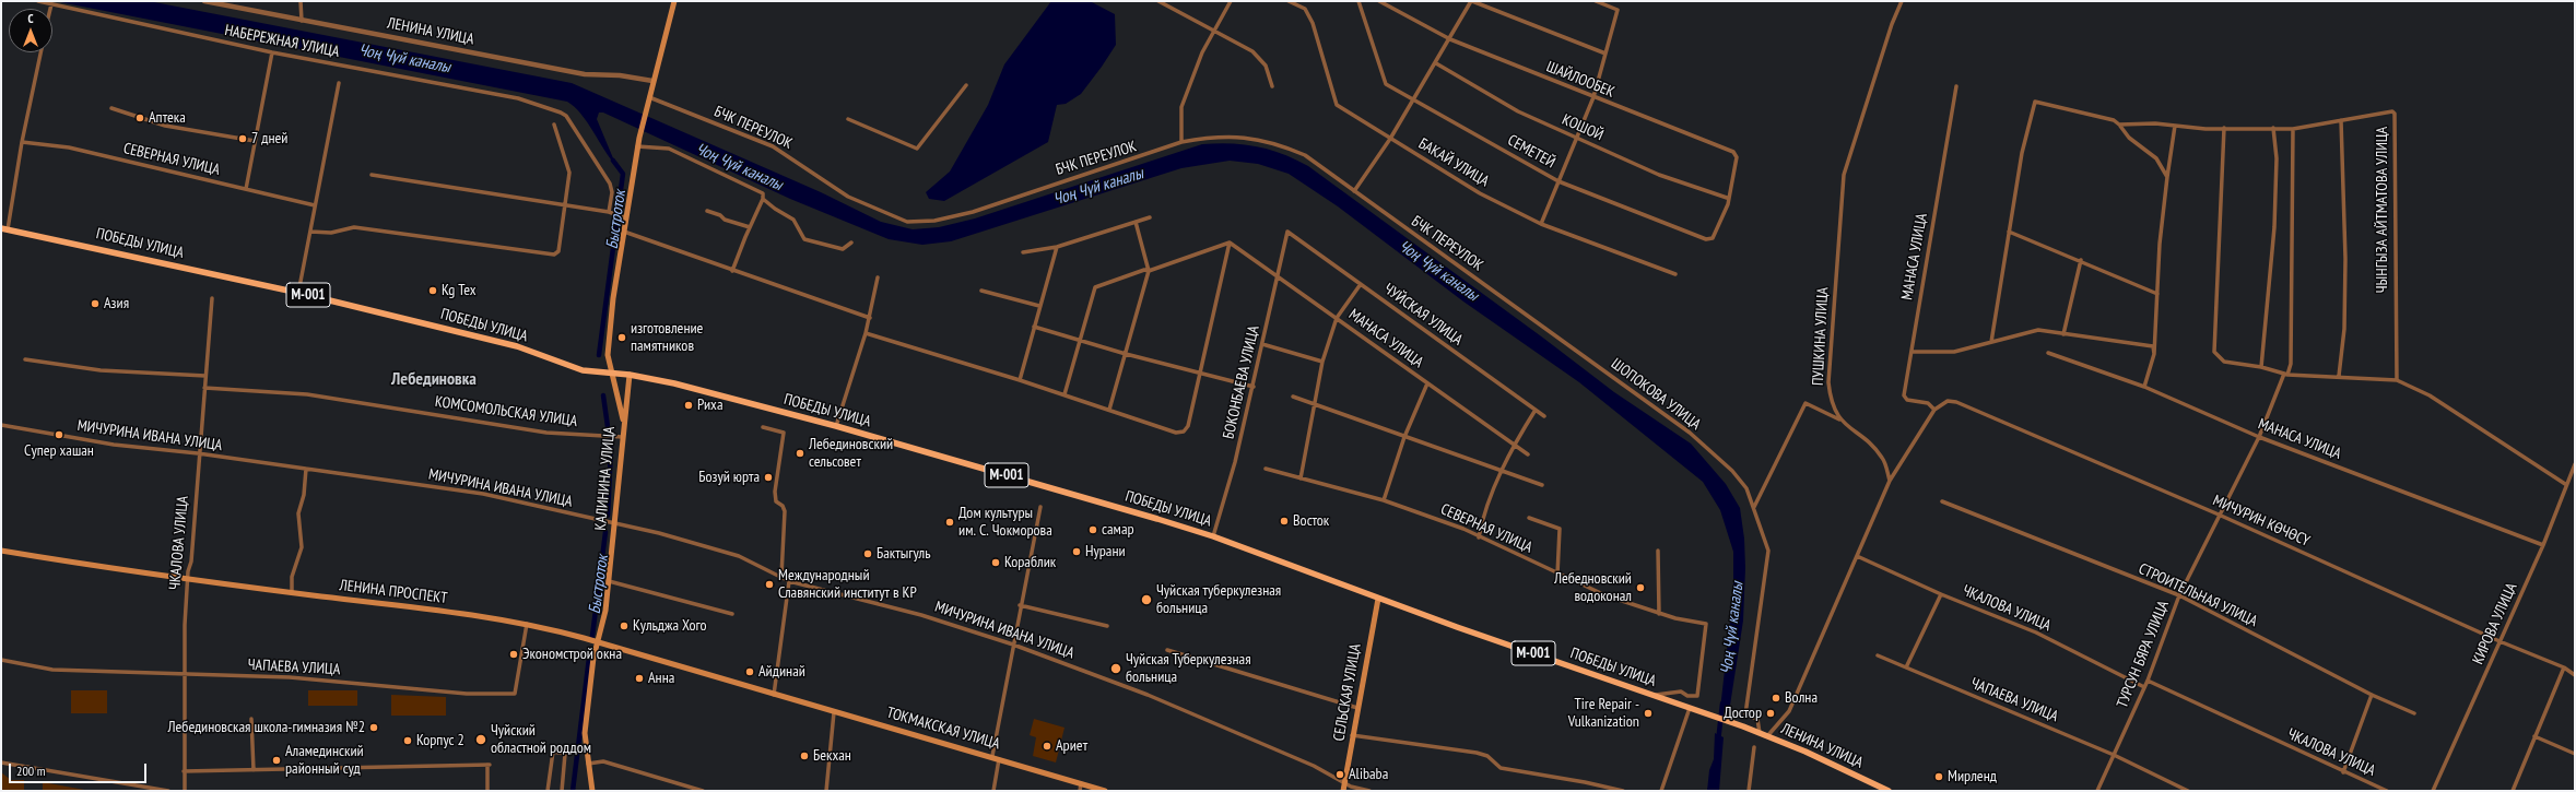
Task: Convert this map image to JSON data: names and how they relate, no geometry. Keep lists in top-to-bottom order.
{
  "streets": {
    "main road": [
      "ЛЕНИНА УЛИЦА",
      "ПОБЕДЫ УЛИЦА",
      "М-001",
      "КАЛИНИНА УЛИЦА",
      "ЛЕНИНА ПРОСПЕКТ",
      "СЕЛЬСКАЯ УЛИЦА",
      "ТОКМАКСКАЯ УЛИЦА"
    ],
    "street": [
      "НАБЕРЕЖНАЯ УЛИЦА",
      "ШАЙЛООБЕК",
      "БЧК ПЕРЕУЛОК",
      "КОШОЙ",
      "СЕМЕТЕЙ",
      "СЕВЕРНАЯ УЛИЦА",
      "БАКАЙ УЛИЦА",
      "ЧЫНГЫЗА АЙТМАТОВА УЛИЦА",
      "МАНАСА УЛИЦА",
      "ЧУЙСКАЯ УЛИЦА",
      "ПУШКИНА УЛИЦА",
      "БОКОНБАЕВА УЛИЦА",
      "ШОПОКОВА УЛИЦА",
      "КОМСОМОЛЬСКАЯ УЛИЦА",
      "МИЧУРИНА ИВАНА УЛИЦА",
      "МИЧУРИН КӨЧӨСҮ",
      "ЧКАЛОВА УЛИЦА",
      "СТРОИТЕЛЬНАЯ УЛИЦА",
      "КИРОВА УЛИЦА",
      "ТУРСУН БЯРА УЛИЦА",
      "ЧАПАЕВА УЛИЦА"
    ]
  },
  "crossings": [
    ["ЛЕНИНА УЛИЦА", "ПОБЕДЫ УЛИЦА"],
    ["ЛЕНИНА УЛИЦА", "ШОПОКОВА УЛИЦА"],
    ["ЛЕНИНА УЛИЦА", "КАЛИНИНА УЛИЦА"],
    ["ШАЙЛООБЕК", "КОШОЙ"],
    ["ШАЙЛООБЕК", "СЕМЕТЕЙ"],
    ["БЧК ПЕРЕУЛОК", "ШОПОКОВА УЛИЦА"],
    ["БЧК ПЕРЕУЛОК", "КАЛИНИНА УЛИЦА"],
    ["КОШОЙ", "СЕМЕТЕЙ"],
    ["СЕВЕРНАЯ УЛИЦА", "ПОБЕДЫ УЛИЦА"],
    ["ЧЫНГЫЗА АЙТМАТОВА УЛИЦА", "ТУРСУН БЯРА УЛИЦА"],
    ["ПОБЕДЫ УЛИЦА", "БОКОНБАЕВА УЛИЦА"],
    ["ПОБЕДЫ УЛИЦА", "КАЛИНИНА УЛИЦА"],
    ["ПОБЕДЫ УЛИЦА", "СЕЛЬСКАЯ УЛИЦА"],
    ["МАНАСА УЛИЦА", "БОКОНБАЕВА УЛИЦА"],
    ["МАНАСА УЛИЦА", "МИЧУРИН КӨЧӨСҮ"],
    ["МАНАСА УЛИЦА", "КИРОВА УЛИЦА"],
    ["МАНАСА УЛИЦА", "ТУРСУН БЯРА УЛИЦА"],
    ["ЧУЙСКАЯ УЛИЦА", "БОКОНБАЕВА УЛИЦА"],
    ["КОМСОМОЛЬСКАЯ УЛИЦА", "КАЛИНИНА УЛИЦА"],
    ["КОМСОМОЛЬСКАЯ УЛИЦА", "ЧКАЛОВА УЛИЦА"],
    ["МИЧУРИНА ИВАНА УЛИЦА", "КАЛИНИНА УЛИЦА"],
    ["МИЧУРИНА ИВАНА УЛИЦА", "ЧКАЛОВА УЛИЦА"],
    ["МИЧУРИНА ИВАНА УЛИЦА", "СЕЛЬСКАЯ УЛИЦА"],
    ["КАЛИНИНА УЛИЦА", "ЛЕНИНА ПРОСПЕКТ"],
    ["МИЧУРИН КӨЧӨСҮ", "КИРОВА УЛИЦА"],
    ["МИЧУРИН КӨЧӨСҮ", "ТУРСУН БЯРА УЛИЦА"],
    ["ЧКАЛОВА УЛИЦА", "ЛЕНИНА ПРОСПЕКТ"],
    ["ЧКАЛОВА УЛИЦА", "ТУРСУН БЯРА УЛИЦА"],
    ["ЧКАЛОВА УЛИЦА", "ЧАПАЕВА УЛИЦА"],
    ["ЛЕНИНА ПРОСПЕКТ", "ЧАПАЕВА УЛИЦА"],
    ["ЛЕНИНА ПРОСПЕКТ", "ТОКМАКСКАЯ УЛИЦА"],
    ["СТРОИТЕЛЬНАЯ УЛИЦА", "ТУРСУН БЯРА УЛИЦА"],
    ["ТУРСУН БЯРА УЛИЦА", "ЧАПАЕВА УЛИЦА"]
  ],
  "districts": ["Лебединовка"],
  "water": ["Чоң Чүй каналы", "Быстроток"],
  "places": [
    "Аптека",
    "7 дней",
    "Kg Tex",
    "Азия",
    "изготовление памятников",
    "Риха",
    "Супер хашан",
    "Лебединовский сельсовет",
    "Бозуй юрта",
    "Восток",
    "Дом культуры им. С. Чокморова",
    "самар",
    "Нурани",
    "Бактыгуль",
    "Кораблик",
    "Международный Славянский институт в КР",
    "Лебедновский водоконал",
    "Чуйская туберкулезная больница",
    "Кульджа Хого",
    "Экономстрой окна",
    "Чуйская Туберкулезная больница",
    "Айдинай",
    "Анна",
    "Волна",
    "Tire Repair - Vulkanization",
    "Достор",
    "Лебединовская школа-гимназия №2",
    "Чуйский областной роддом",
    "Корпус 2",
    "Ариет",
    "Бекхан",
    "Аламединский районный суд",
    "Alibaba",
    "Мирленд"
  ],
  "scale_bar": "200 m",
  "north": "top"
}
